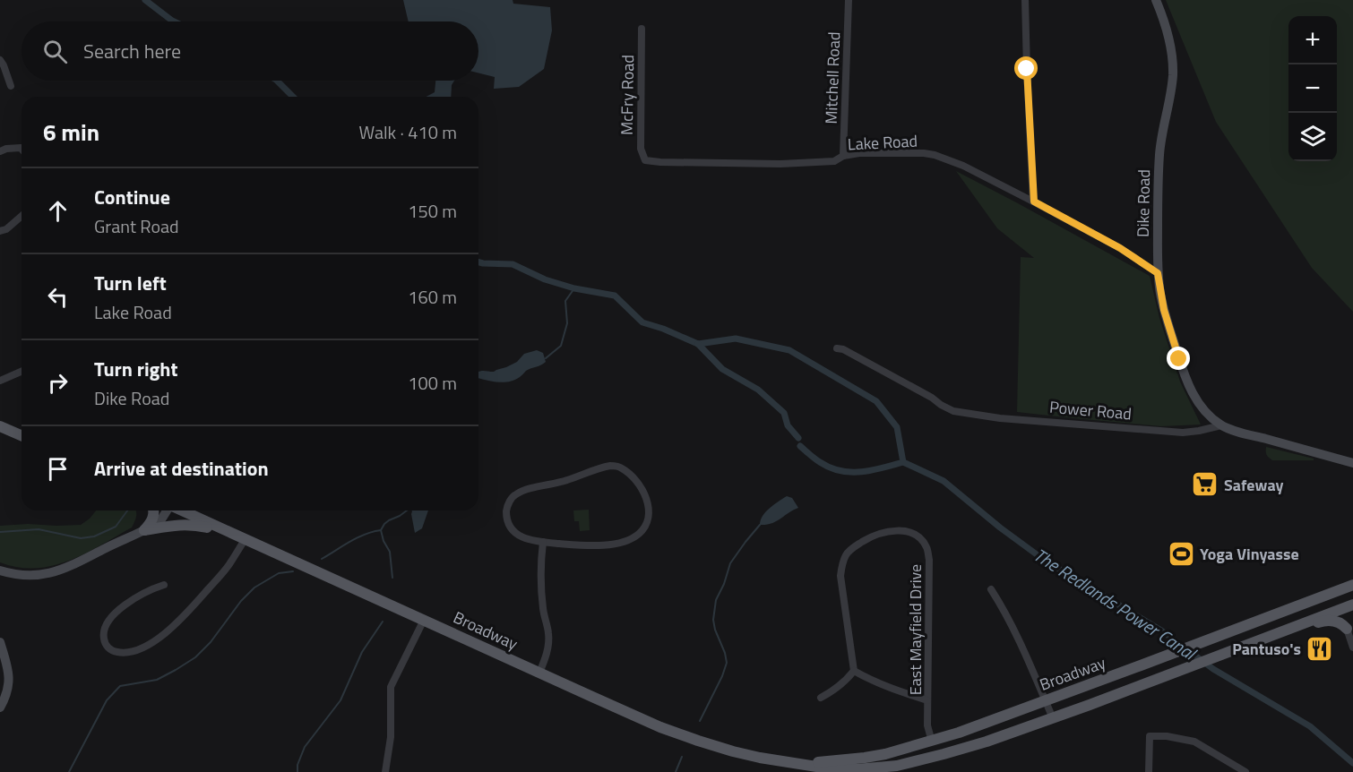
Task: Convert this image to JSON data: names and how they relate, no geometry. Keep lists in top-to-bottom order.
{
  "streets": {
    "main road": ["Broadway"],
    "street": [
      "Mitchell Road",
      "McFry Road",
      "Lake Road",
      "Dike Road",
      "Power Road",
      "East Mayfield Drive"
    ]
  },
  "crossings": [
    ["Mitchell Road", "Lake Road"],
    ["McFry Road", "Lake Road"],
    ["Lake Road", "Dike Road"],
    ["Dike Road", "Power Road"],
    ["East Mayfield Drive", "Broadway"]
  ],
  "water": ["The Redlands Power Canal"],
  "places": {
    "supermarket": ["Safeway"],
    "sports": ["Yoga Vinyasse"],
    "restaurant": ["Pantuso's"]
  },
  "page": {
    "map_buttons": ["+", "−"],
    "search": "Search here",
    "heading": ["6 min", "Walk · 410 m"],
    "list": [
      ["Continue", "Grant Road", "150 m"],
      ["Turn left", "Lake Road", "160 m"],
      ["Turn right", "Dike Road", "100 m"],
      "Arrive at destination"
    ]
  }
}
